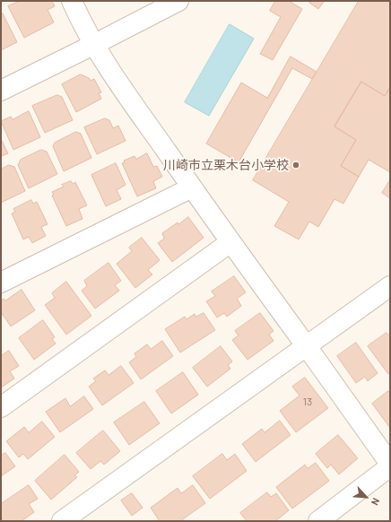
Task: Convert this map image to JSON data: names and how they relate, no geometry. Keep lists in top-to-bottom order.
{
  "places": ["川崎市立栗木台小学校"],
  "house_numbers": ["13"],
  "north": "bottom right"
}
